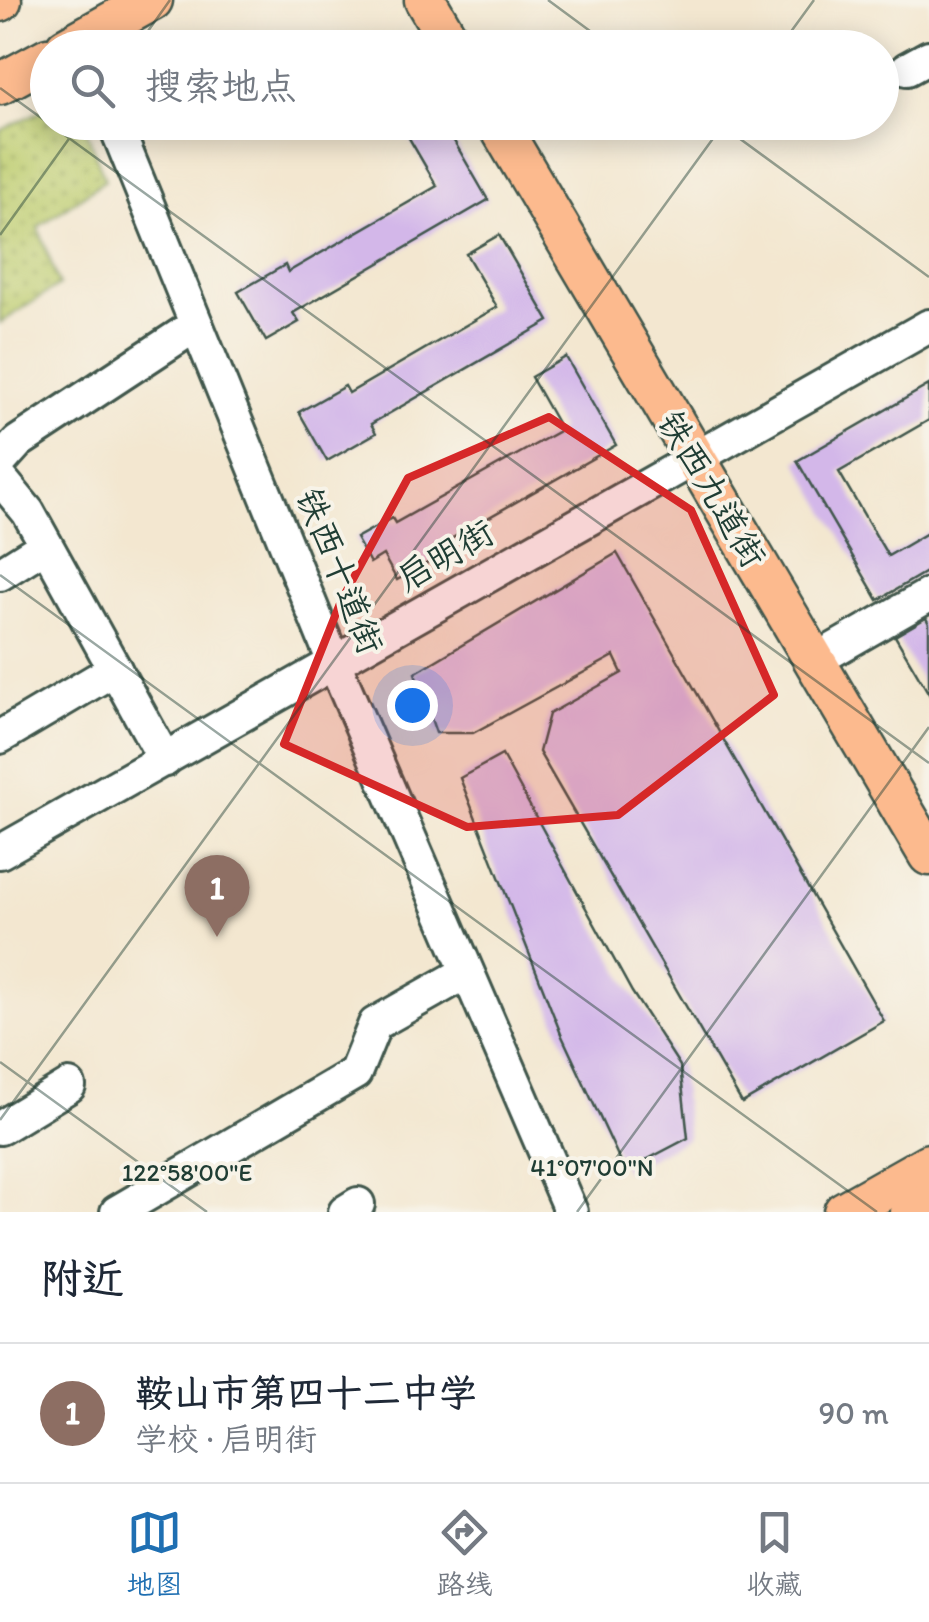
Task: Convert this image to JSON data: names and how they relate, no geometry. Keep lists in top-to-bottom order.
{
  "streets": {
    "main road": ["铁西九道街"],
    "street": ["启明街", "铁西十道街"]
  },
  "crossings": [
    ["铁西九道街", "启明街"],
    ["启明街", "铁西十道街"]
  ],
  "page": {
    "search": "搜索地点",
    "pins": "1",
    "heading": "附近",
    "list": [
      {
        "mark": "1",
        "name": "鞍山市第四十二中学",
        "note": "学校 · 启明街",
        "value": "90 m"
      }
    ],
    "nav": ["地图", "路线", "收藏"]
  },
  "coordinates": ["41°07'00\"N", "122°58'00\"E"]
}
